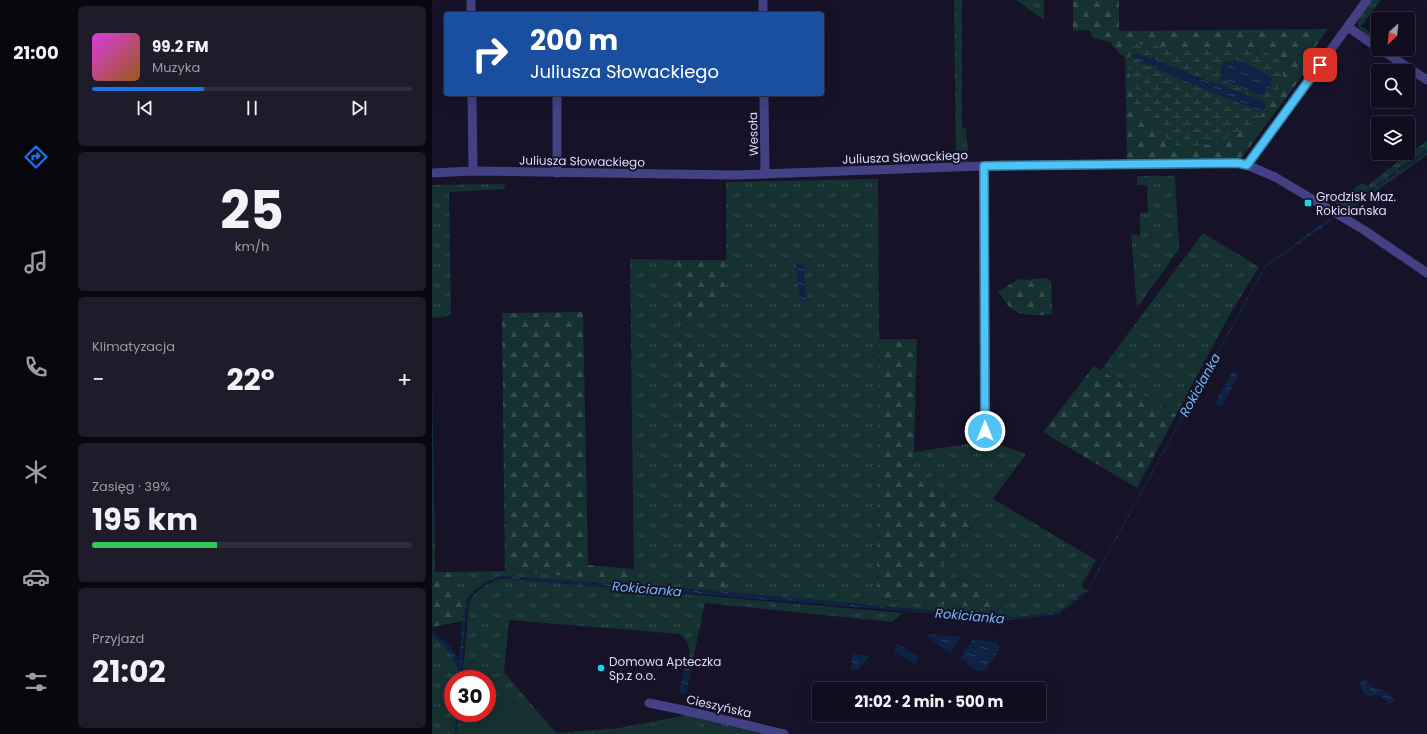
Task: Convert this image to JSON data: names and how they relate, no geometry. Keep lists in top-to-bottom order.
{
  "streets": {
    "street": ["Wesoła", "Juliusza Słowackiego", "Cieszyńska"]
  },
  "crossings": [
    ["Wesoła", "Juliusza Słowackiego"]
  ],
  "water": ["Rokicianka"],
  "places": {
    "transit": ["Grodzisk Maz. Rokiciańska"],
    "other": ["Domowa Apteczka Sp.z o.o."]
  },
  "north": "bottom left",
  "page": {
    "tabs": "21:00",
    "turn": ["200 m", "Juliusza Słowackiego"],
    "song": ["99.2 FM", "Muzyka"],
    "tile": [
      ["25", "km/h"],
      "Klimatyzacja",
      ["Zasięg · 39%", "195 km"],
      ["Przyjazd", "21:02"]
    ],
    "heat": ["−", "22°", "+"],
    "limit": "30",
    "trip": "21:02 · 2 min · 500 m"
  }
}
